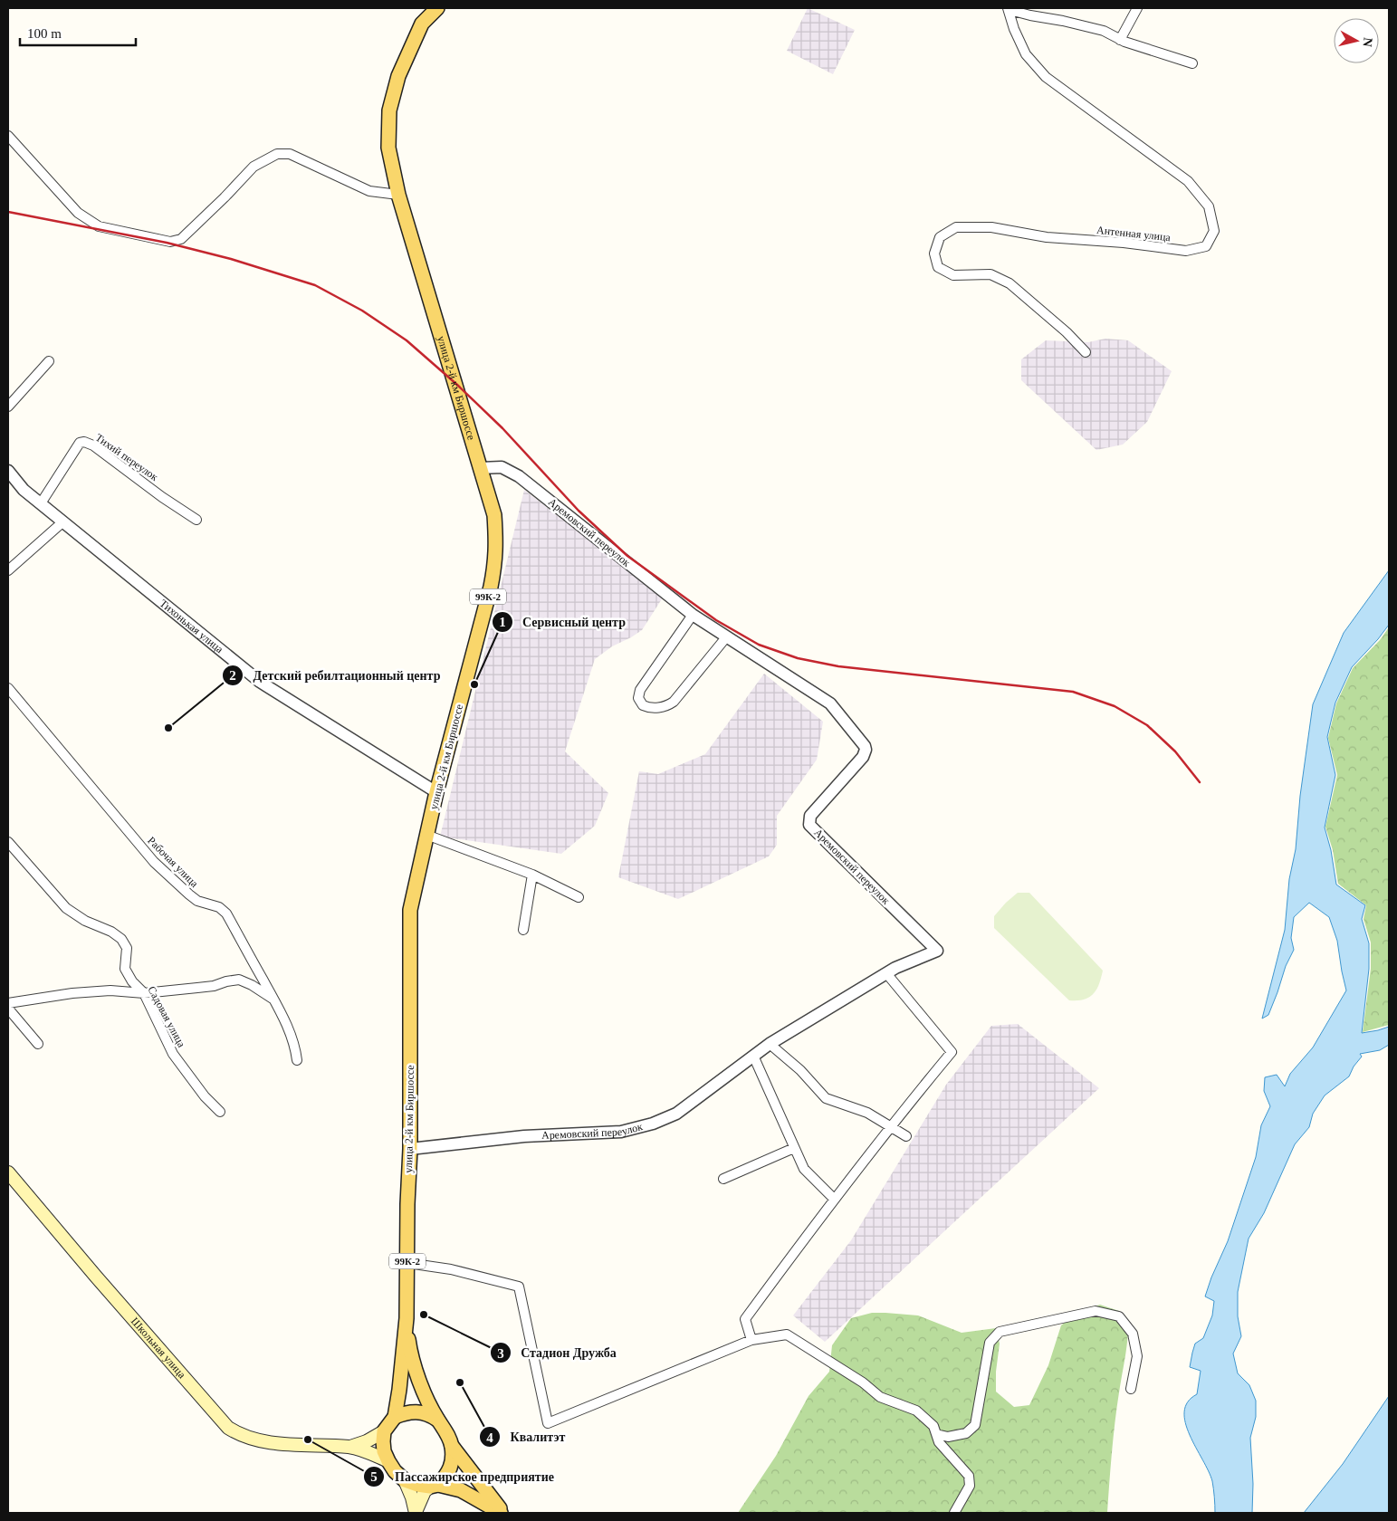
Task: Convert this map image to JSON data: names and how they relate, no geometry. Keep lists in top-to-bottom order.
{
  "streets": {
    "main road": ["улица 2-й км Биршоссе", "99К-2", "Школьная улица"],
    "street": [
      "Антенная улица",
      "Тихий переулок",
      "Аремовский переулок",
      "Тихонькая улица",
      "Рабочая улица",
      "Садовая улица"
    ]
  },
  "crossings": [
    ["улица 2-й км Биршоссе", "Аремовский переулок"],
    ["улица 2-й км Биршоссе", "99К-2"],
    ["улица 2-й км Биршоссе", "Тихонькая улица"],
    ["Тихий переулок", "Тихонькая улица"]
  ],
  "places": [
    "Сервисный центр",
    "Детский ребилтационный центр",
    "Стадион Дружба",
    "Квалитэт",
    "Пассажирское предприятие"
  ],
  "scale_bar": "100 m",
  "north": "right"
}
